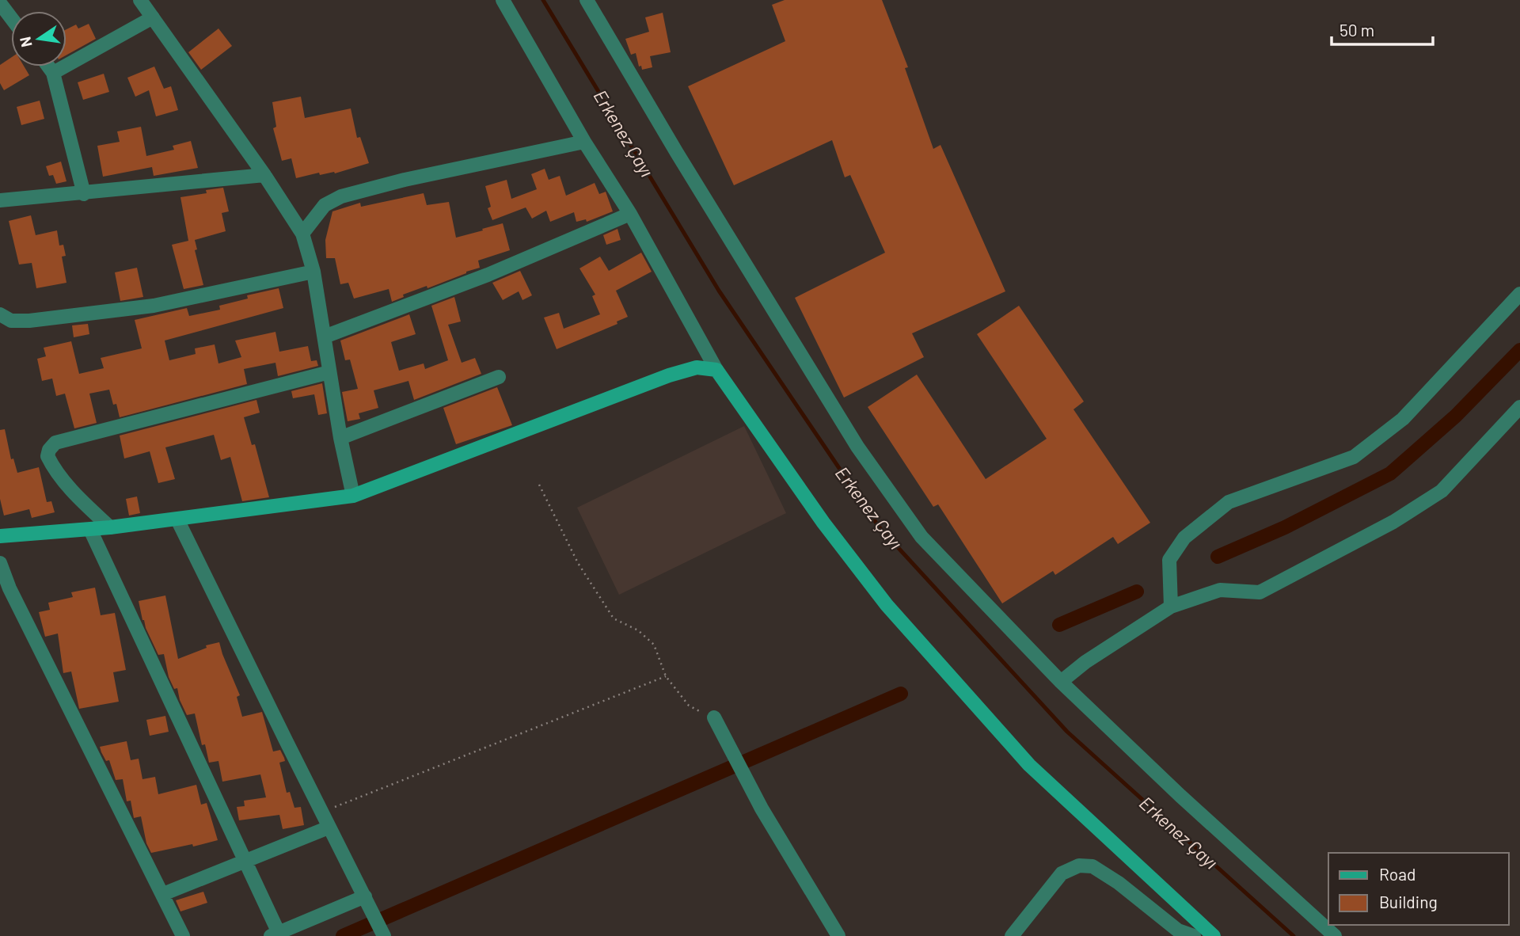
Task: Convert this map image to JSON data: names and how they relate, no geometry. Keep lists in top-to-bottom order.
{
  "water": ["Erkenez Çayı"],
  "legend": ["Road", "Building"],
  "scale_bar": "50 m",
  "north": "left"
}
